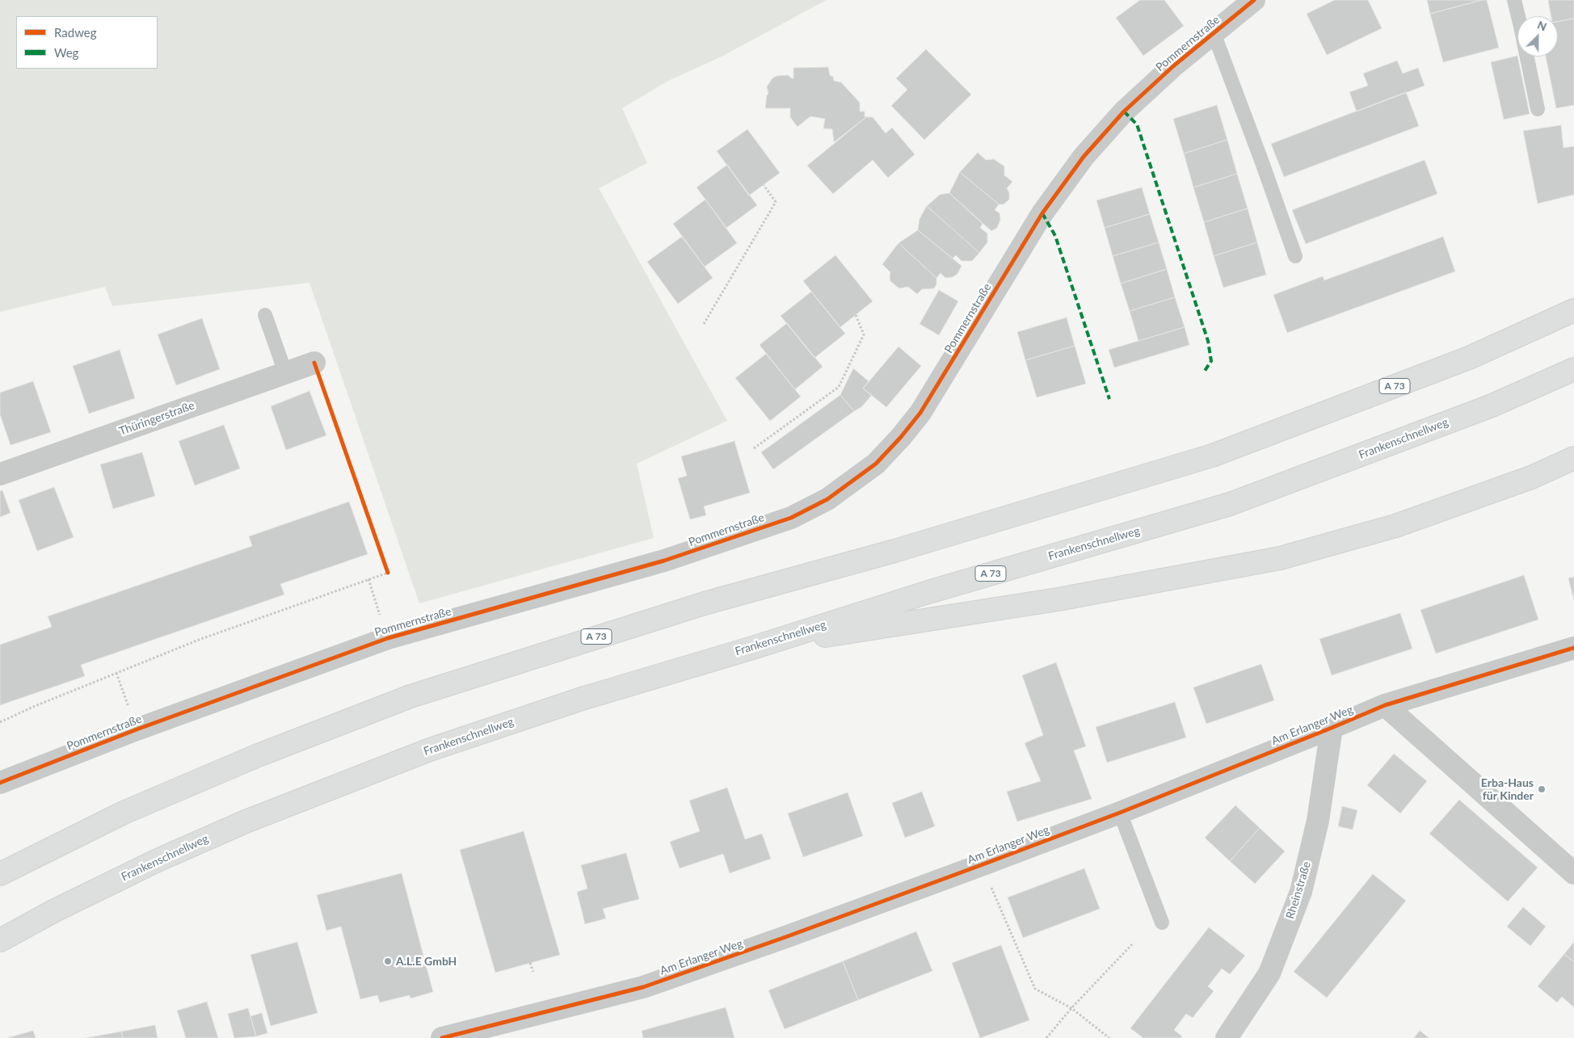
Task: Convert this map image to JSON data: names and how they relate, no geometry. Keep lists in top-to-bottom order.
{
  "streets": {
    "highway": ["A 73", "Frankenschnellweg"],
    "street": [
      "Pommernstraße",
      "Thüringerstraße",
      "Am Erlanger Weg",
      "Rheinstraße"
    ]
  },
  "crossings": [
    ["Am Erlanger Weg", "Rheinstraße"]
  ],
  "places": ["Erba-Haus für Kinder", "A.L.E GmbH"],
  "legend": ["Radweg", "Weg"],
  "north": "top right"
}
